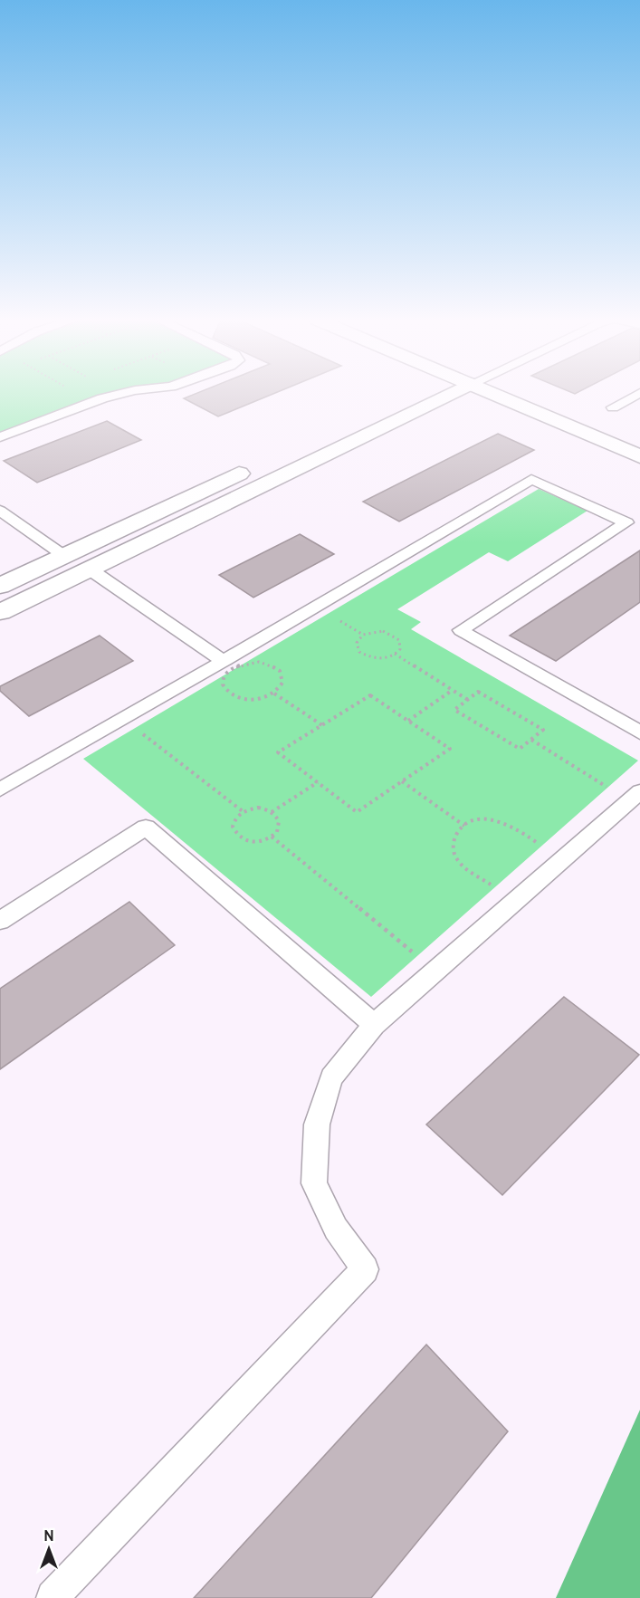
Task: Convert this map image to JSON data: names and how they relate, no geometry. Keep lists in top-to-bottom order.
{
  "north": "top"
}
